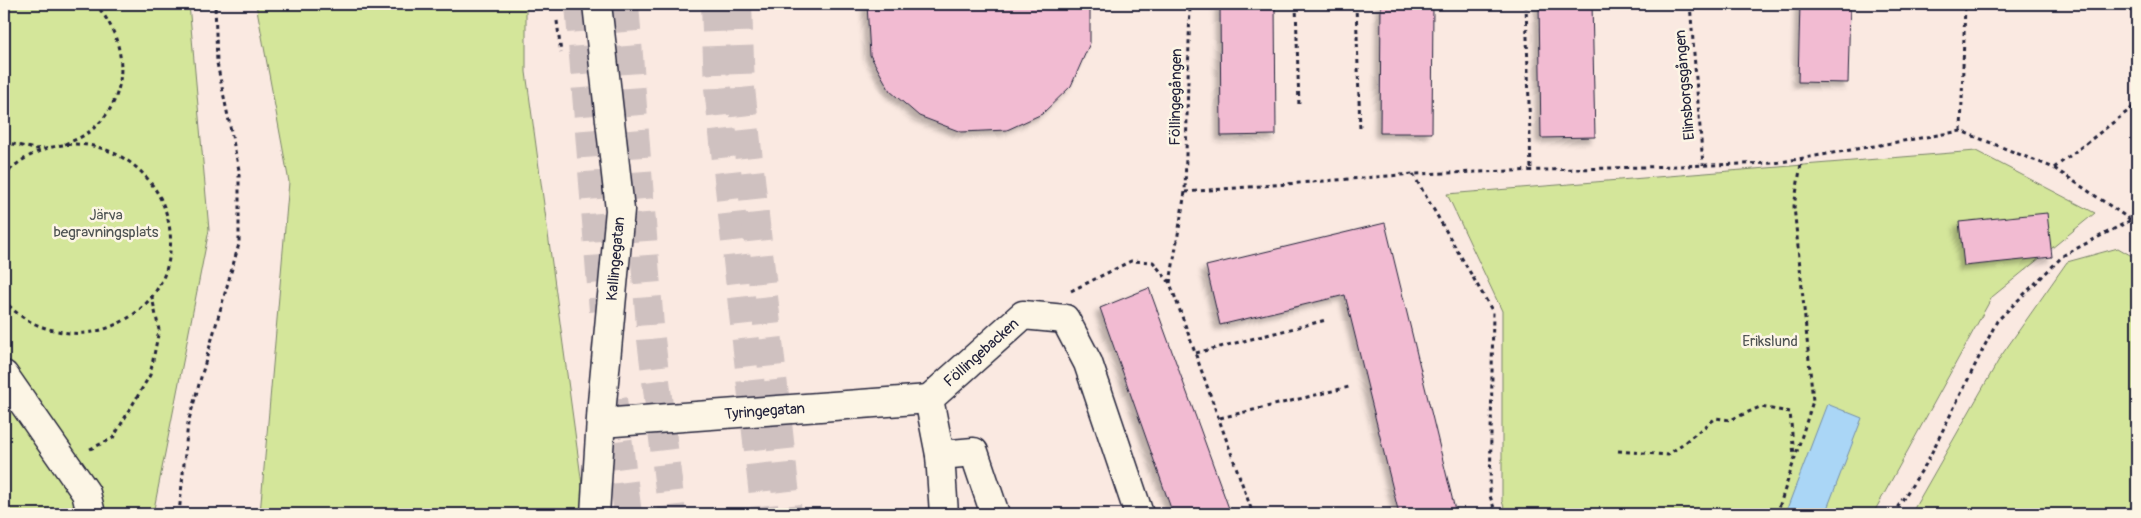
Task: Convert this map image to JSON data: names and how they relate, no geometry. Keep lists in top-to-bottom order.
{
  "streets": {
    "street": ["Kallingegatan", "Föllingebacken", "Tyringegatan"],
    "path": ["Elinsborgsgången", "Föllingegången"]
  },
  "crossings": [
    ["Kallingegatan", "Tyringegatan"],
    ["Föllingebacken", "Tyringegatan"]
  ],
  "parks": ["Järva begravningsplats", "Erikslund"]
}
